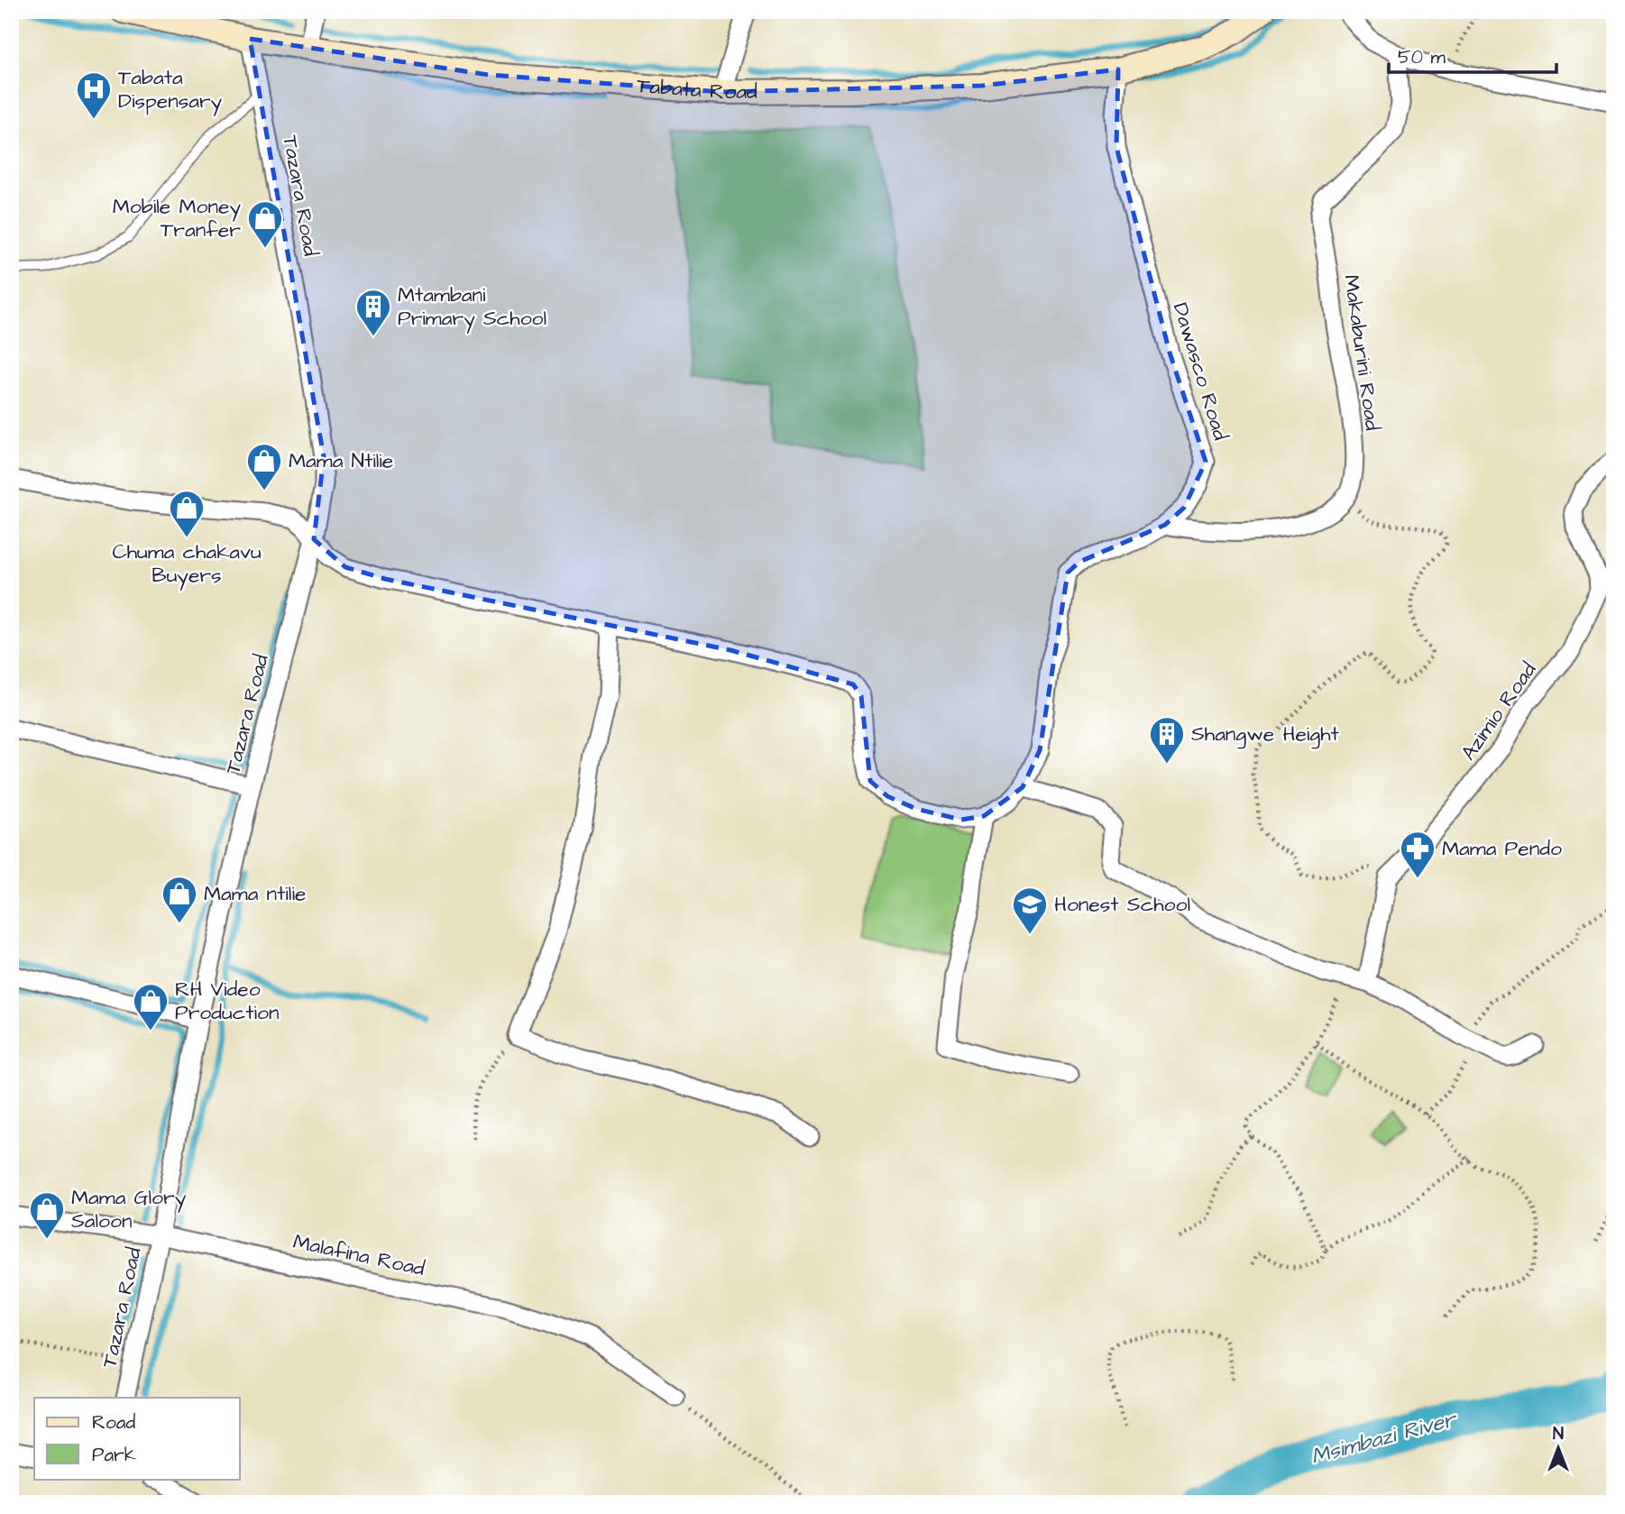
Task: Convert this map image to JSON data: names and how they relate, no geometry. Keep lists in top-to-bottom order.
{
  "streets": {
    "main road": ["Tabata Road"],
    "street": [
      "Tazara Road",
      "Makaburini Road",
      "Dawasco Road",
      "Azimio Road",
      "Malafina Road"
    ]
  },
  "crossings": [
    ["Tabata Road", "Tazara Road"],
    ["Tabata Road", "Dawasco Road"],
    ["Tazara Road", "Malafina Road"]
  ],
  "water": ["Msimbazi River"],
  "places": {
    "hospital": ["Tabata Dispensary"],
    "shop": [
      "Mobile Money Tranfer",
      "Mama Ntilie",
      "Chuma chakavu Buyers",
      "Mama ntilie",
      "RH Video Production",
      "Mama Glory Saloon"
    ],
    "building": ["Mtambani Primary School", "Shangwe Height"],
    "pharmacy": ["Mama Pendo"],
    "school or university": ["Honest School"]
  },
  "legend": ["Road", "Park"],
  "scale_bar": "50 m",
  "north": "top"
}
